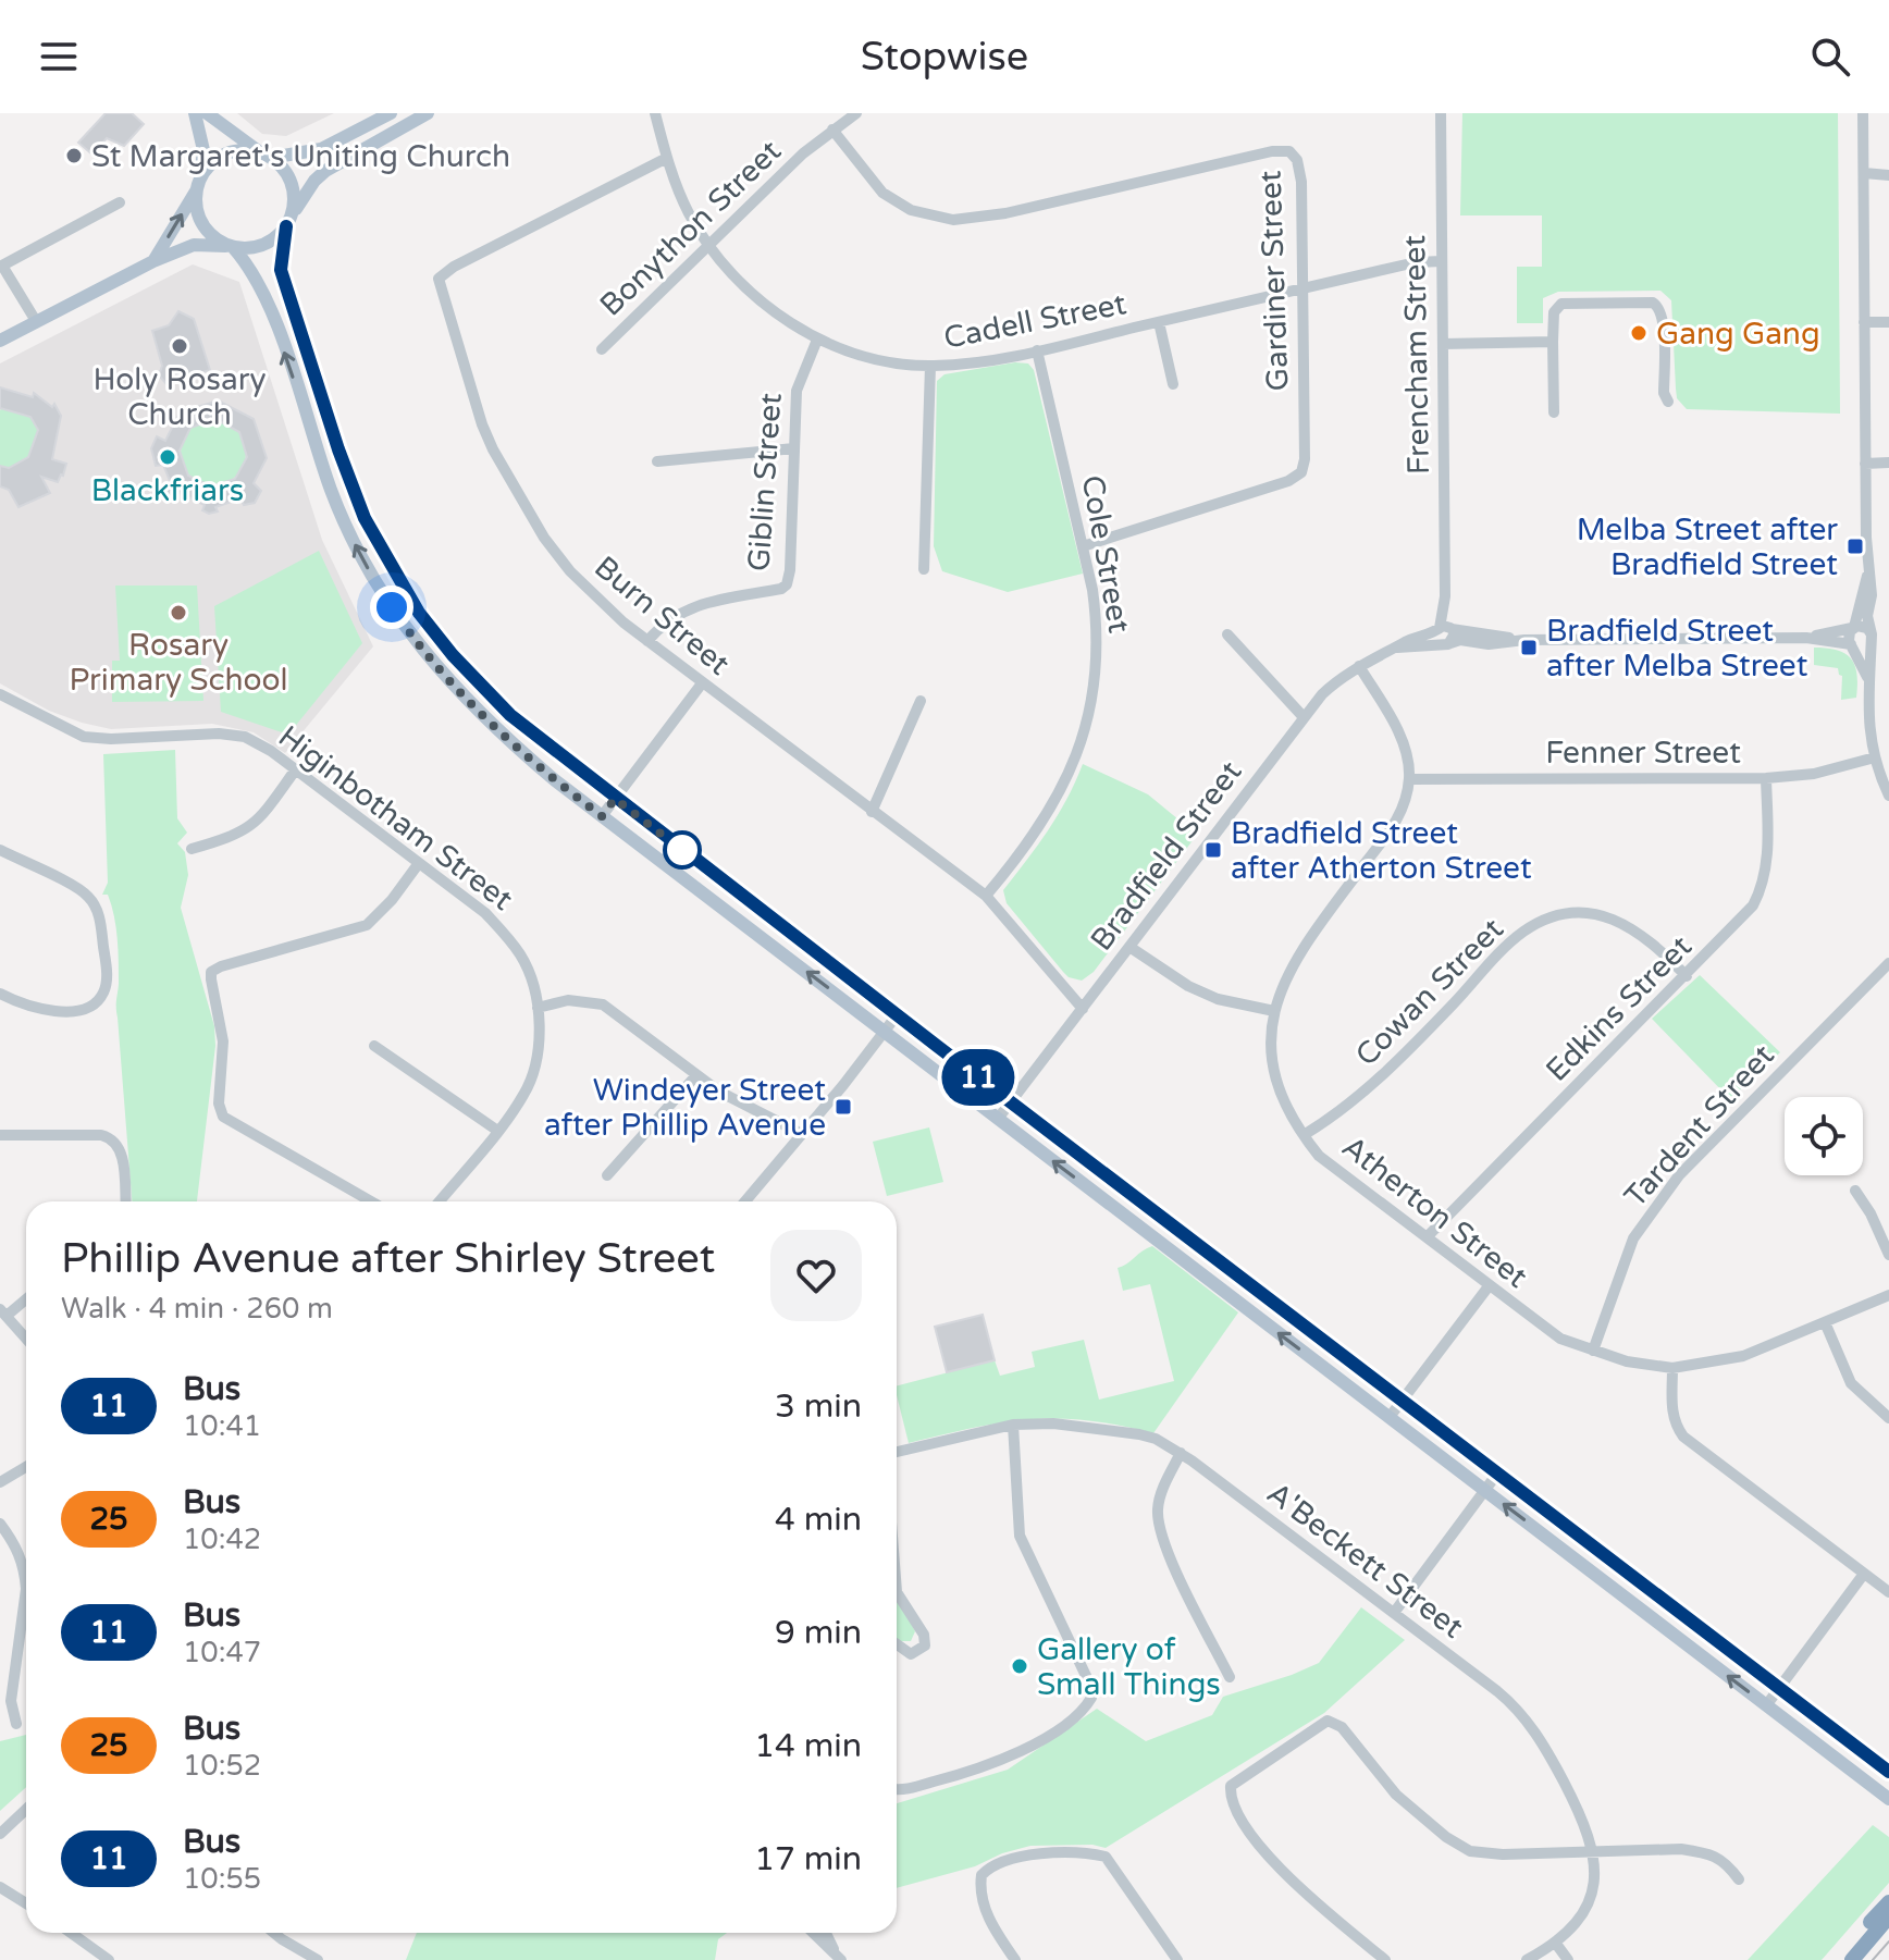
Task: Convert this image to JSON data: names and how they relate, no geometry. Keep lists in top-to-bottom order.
{
  "streets": {
    "street": [
      "Bonython Street",
      "Gardiner Street",
      "Cadell Street",
      "Frencham Street",
      "Giblin Street",
      "Cole Street",
      "Burn Street",
      "Fenner Street",
      "Higinbotham Street",
      "Bradfield Street",
      "Cowan Street",
      "Edkins Street",
      "Tardent Street",
      "Atherton Street",
      "A'Beckett Street"
    ]
  },
  "crossings": [
    ["Bonython Street", "Gardiner Street"],
    ["Bonython Street", "Cadell Street"],
    ["Gardiner Street", "Cadell Street"],
    ["Gardiner Street", "Cole Street"],
    ["Cadell Street", "Frencham Street"],
    ["Cadell Street", "Giblin Street"],
    ["Cadell Street", "Cole Street"],
    ["Cadell Street", "Burn Street"],
    ["Frencham Street", "Bradfield Street"],
    ["Giblin Street", "Burn Street"],
    ["Cole Street", "Burn Street"],
    ["Burn Street", "Bradfield Street"],
    ["Fenner Street", "Edkins Street"],
    ["Fenner Street", "Atherton Street"],
    ["Bradfield Street", "Atherton Street"],
    ["Cowan Street", "Edkins Street"],
    ["Cowan Street", "Atherton Street"],
    ["Edkins Street", "Atherton Street"],
    ["Tardent Street", "Atherton Street"]
  ],
  "places": {
    "other": [
      "St Margaret's Uniting Church",
      "Gang Gang",
      "Holy Rosary Church",
      "Blackfriars",
      "Rosary Primary School",
      "Gallery of Small Things"
    ],
    "transit": [
      "Melba Street after Bradfield Street",
      "Bradfield Street after Melba Street",
      "Bradfield Street after Atherton Street",
      "Windeyer Street after Phillip Avenue"
    ]
  },
  "lines": ["bus line 11"],
  "page": {
    "header": "Stopwise",
    "on_map": "11",
    "heading": ["Phillip Avenue after Shirley Street", "Walk · 4 min · 260 m"],
    "list": [
      {
        "mark": "11",
        "name": "Bus",
        "note": "10:41",
        "value": "3 min"
      },
      {
        "mark": "25",
        "name": "Bus",
        "note": "10:42",
        "value": "4 min"
      },
      {
        "mark": "11",
        "name": "Bus",
        "note": "10:47",
        "value": "9 min"
      },
      {
        "mark": "25",
        "name": "Bus",
        "note": "10:52",
        "value": "14 min"
      },
      {
        "mark": "11",
        "name": "Bus",
        "note": "10:55",
        "value": "17 min"
      }
    ]
  }
}
